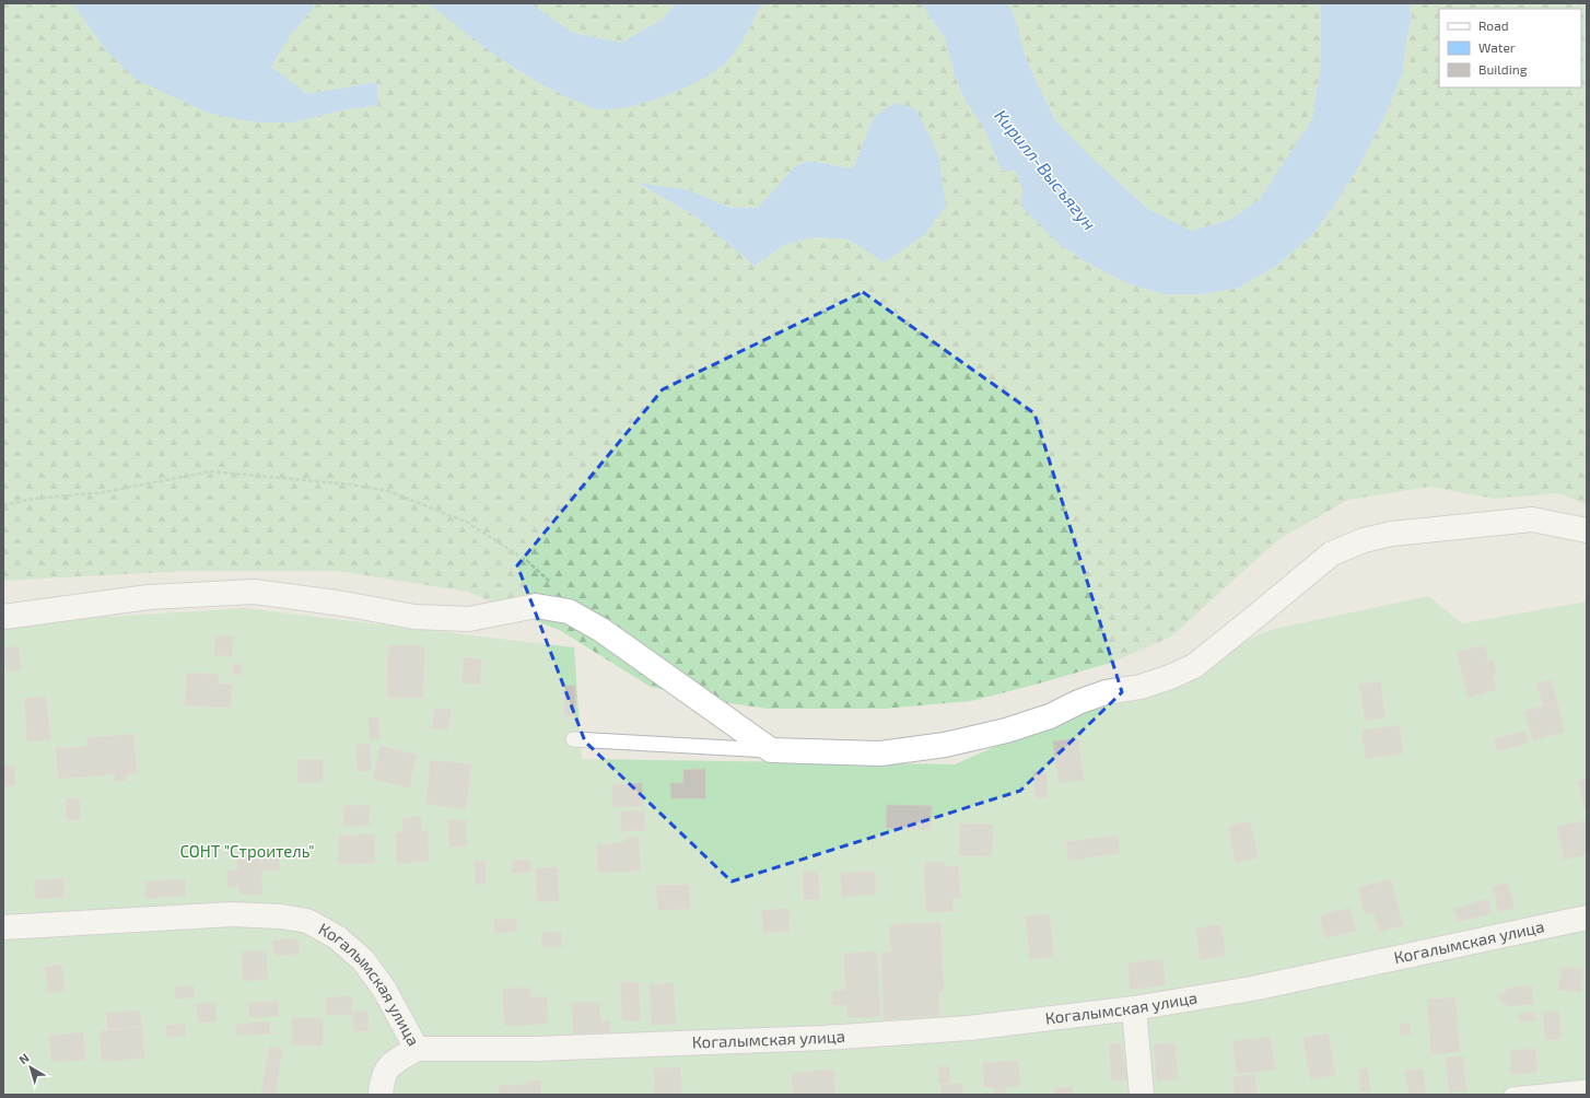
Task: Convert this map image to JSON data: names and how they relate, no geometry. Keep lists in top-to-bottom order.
{
  "streets": {
    "street": ["Когалымская улица"]
  },
  "water": ["Кирилл-Высъягун"],
  "parks": ["СОНТ \"Строитель\""],
  "legend": ["Road", "Water", "Building"],
  "north": "top left"
}
